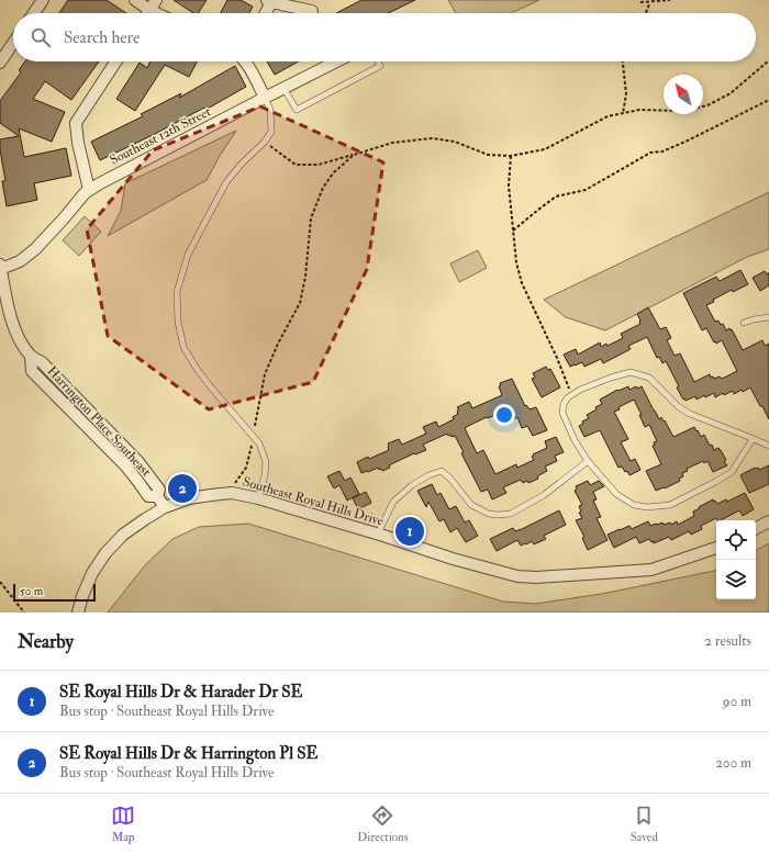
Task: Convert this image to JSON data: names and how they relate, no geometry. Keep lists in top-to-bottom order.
{
  "streets": {
    "street": ["Southeast 12th Street", "Harrington Place Southeast", "Southeast Royal Hills Drive"]
  },
  "crossings": [
    ["Southeast 12th Street", "Harrington Place Southeast"],
    ["Harrington Place Southeast", "Southeast Royal Hills Drive"]
  ],
  "scale_bar": "50 m",
  "north": "top left",
  "page": {
    "search": "Search here",
    "pins": ["2", "1"],
    "scale": "50 m",
    "heading": ["Nearby", "2 results"],
    "list": [
      {
        "mark": "1",
        "name": "SE Royal Hills Dr & Harader Dr SE",
        "note": "Bus stop · Southeast Royal Hills Drive",
        "value": "90 m"
      },
      {
        "mark": "2",
        "name": "SE Royal Hills Dr & Harrington Pl SE",
        "note": "Bus stop · Southeast Royal Hills Drive",
        "value": "200 m"
      }
    ],
    "nav": ["Map", "Directions", "Saved"]
  }
}
